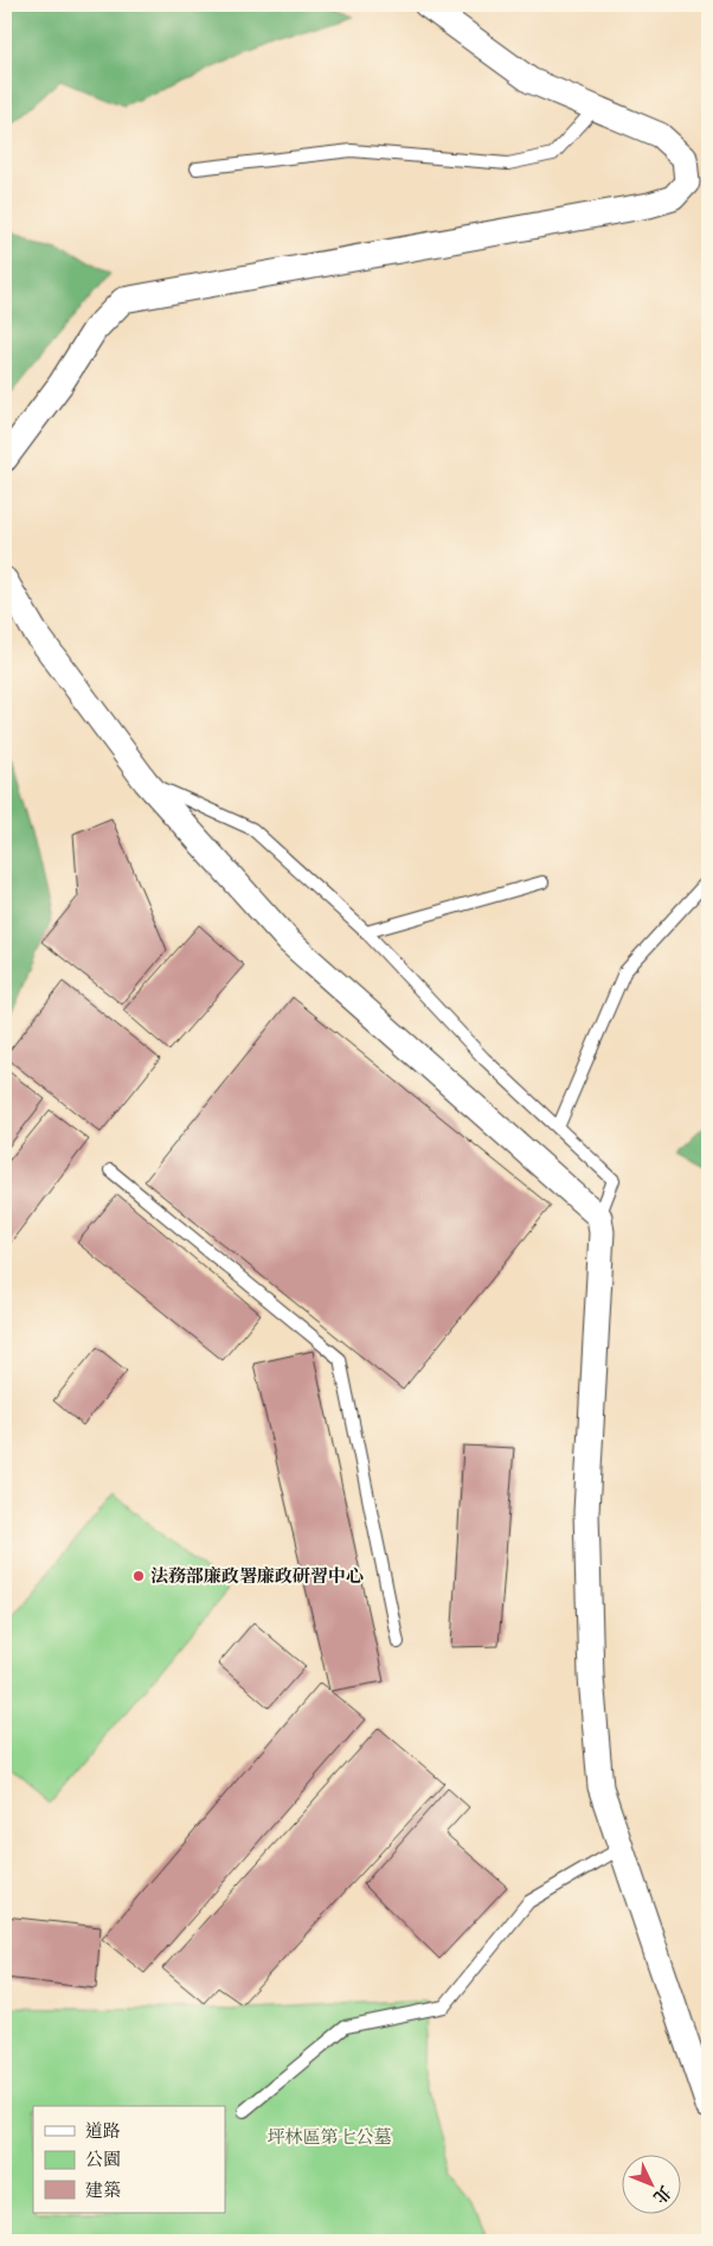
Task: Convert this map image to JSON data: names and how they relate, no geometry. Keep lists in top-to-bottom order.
{
  "parks": ["坪林區第七公墓"],
  "places": ["法務部廉政署廉政研習中心"],
  "legend": ["道路", "公園", "建築"],
  "north": "bottom right"
}
